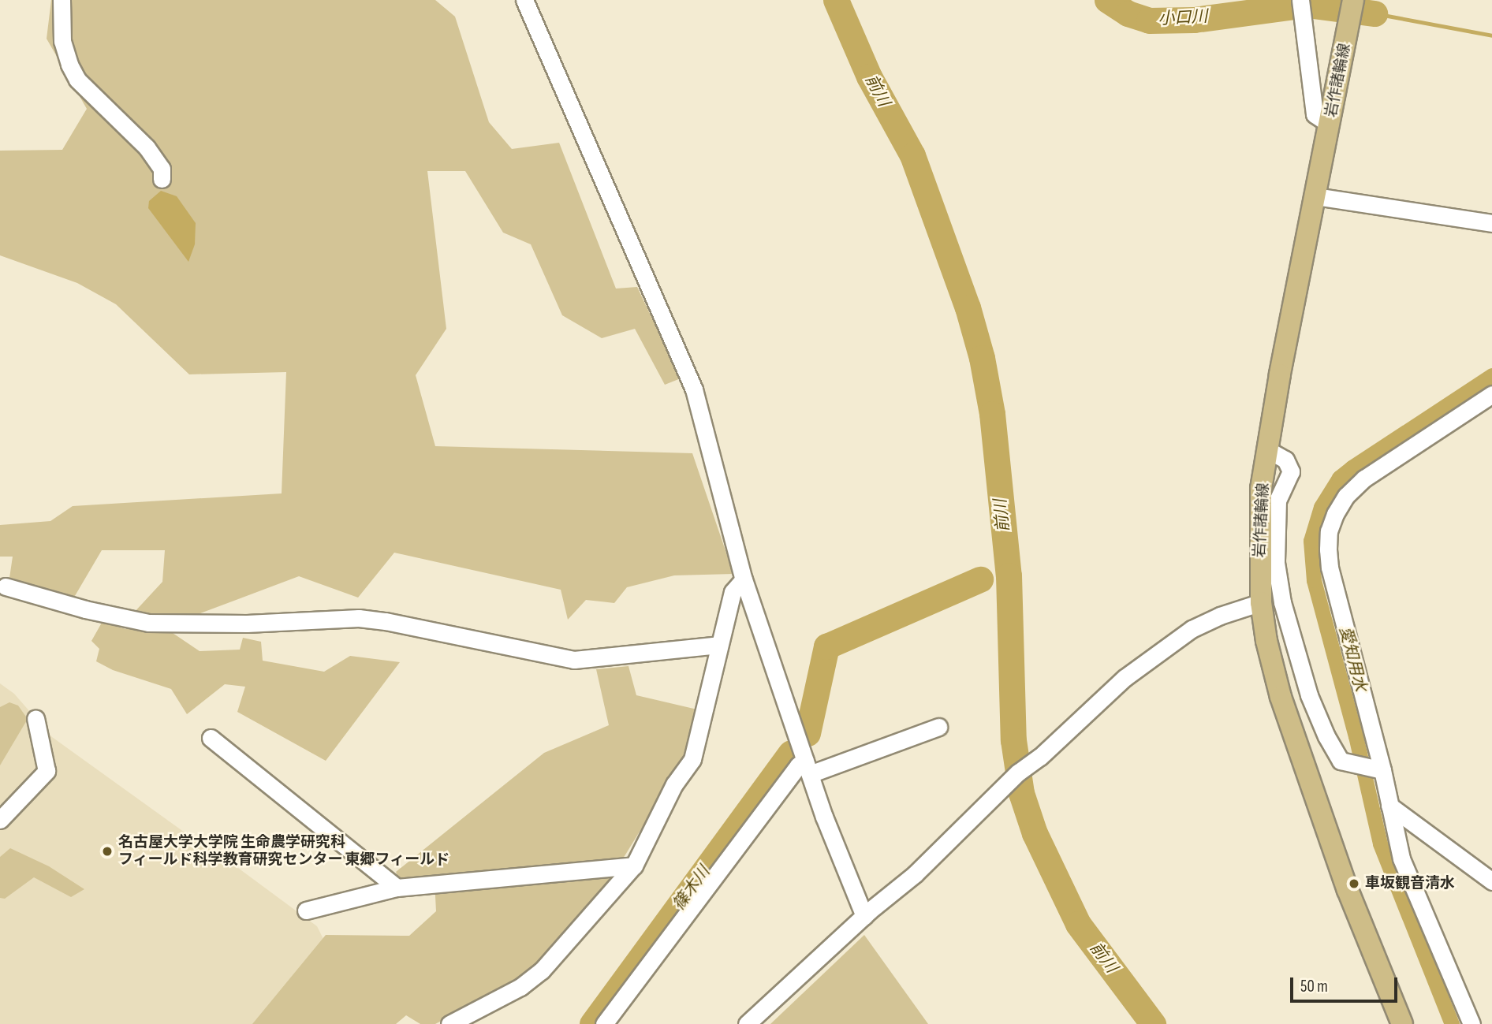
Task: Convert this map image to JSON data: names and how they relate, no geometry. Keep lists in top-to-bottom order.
{
  "streets": {
    "main road": ["岩作諸輪線"]
  },
  "water": [
    "小口川",
    "前川",
    "愛知用水",
    "篠木川"
  ],
  "places": ["名古屋大学大学院 生命農学研究科 フィールド科学教育研究センター 東郷フィールド", "車坂観音清水"],
  "scale_bar": "50 m"
}
